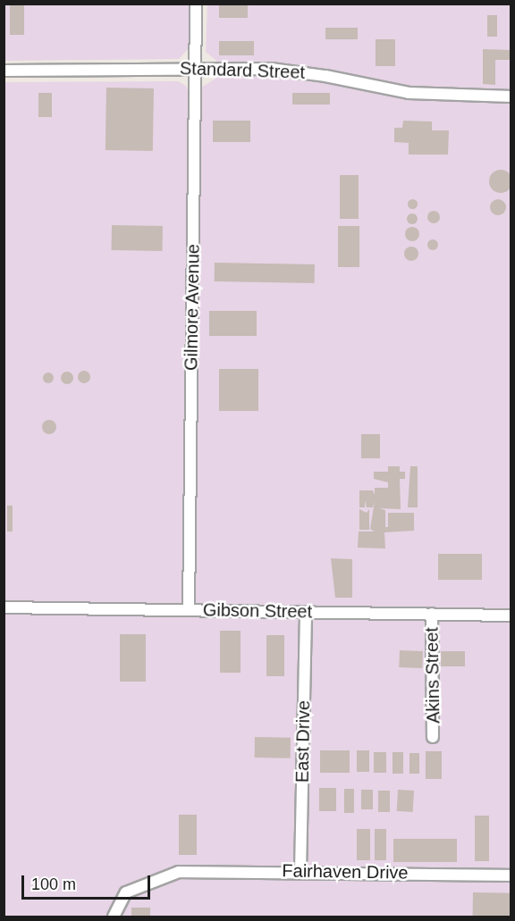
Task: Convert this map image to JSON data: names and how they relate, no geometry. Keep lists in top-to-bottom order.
{
  "streets": {
    "street": [
      "Standard Street",
      "Gilmore Avenue",
      "Gibson Street",
      "Akins Street",
      "East Drive",
      "Fairhaven Drive"
    ]
  },
  "crossings": [
    ["Standard Street", "Gilmore Avenue"],
    ["Gilmore Avenue", "Gibson Street"],
    ["Gibson Street", "Akins Street"],
    ["Gibson Street", "East Drive"],
    ["East Drive", "Fairhaven Drive"]
  ],
  "scale_bar": "100 m"
}
